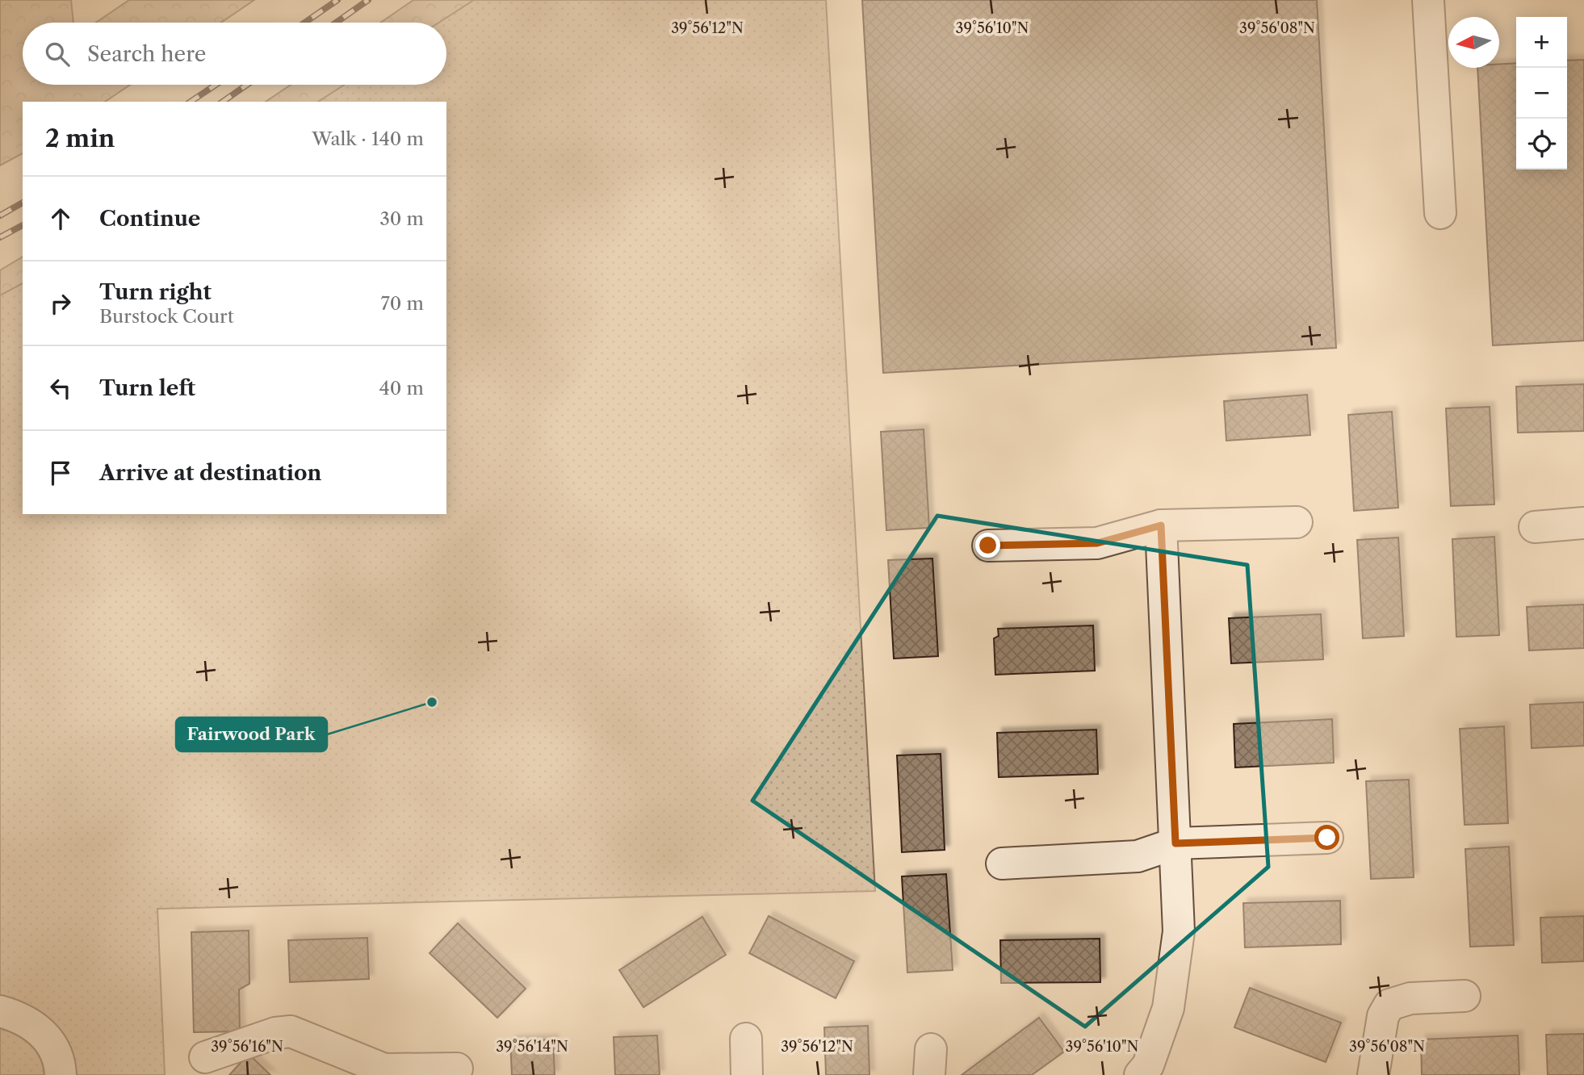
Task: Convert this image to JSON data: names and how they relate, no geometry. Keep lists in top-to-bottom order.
{
  "places": ["Fairwood Park"],
  "north": "left",
  "page": {
    "map_buttons": ["+", "−"],
    "search": "Search here",
    "heading": ["2 min", "Walk · 140 m"],
    "list": [
      ["Continue", "30 m"],
      ["Turn right", "Burstock Court", "70 m"],
      ["Turn left", "40 m"],
      "Arrive at destination"
    ]
  },
  "coordinates": [
    "39°56'12\"N",
    "39°56'10\"N",
    "39°56'08\"N",
    "39°56'16\"N",
    "39°56'14\"N"
  ]
}
